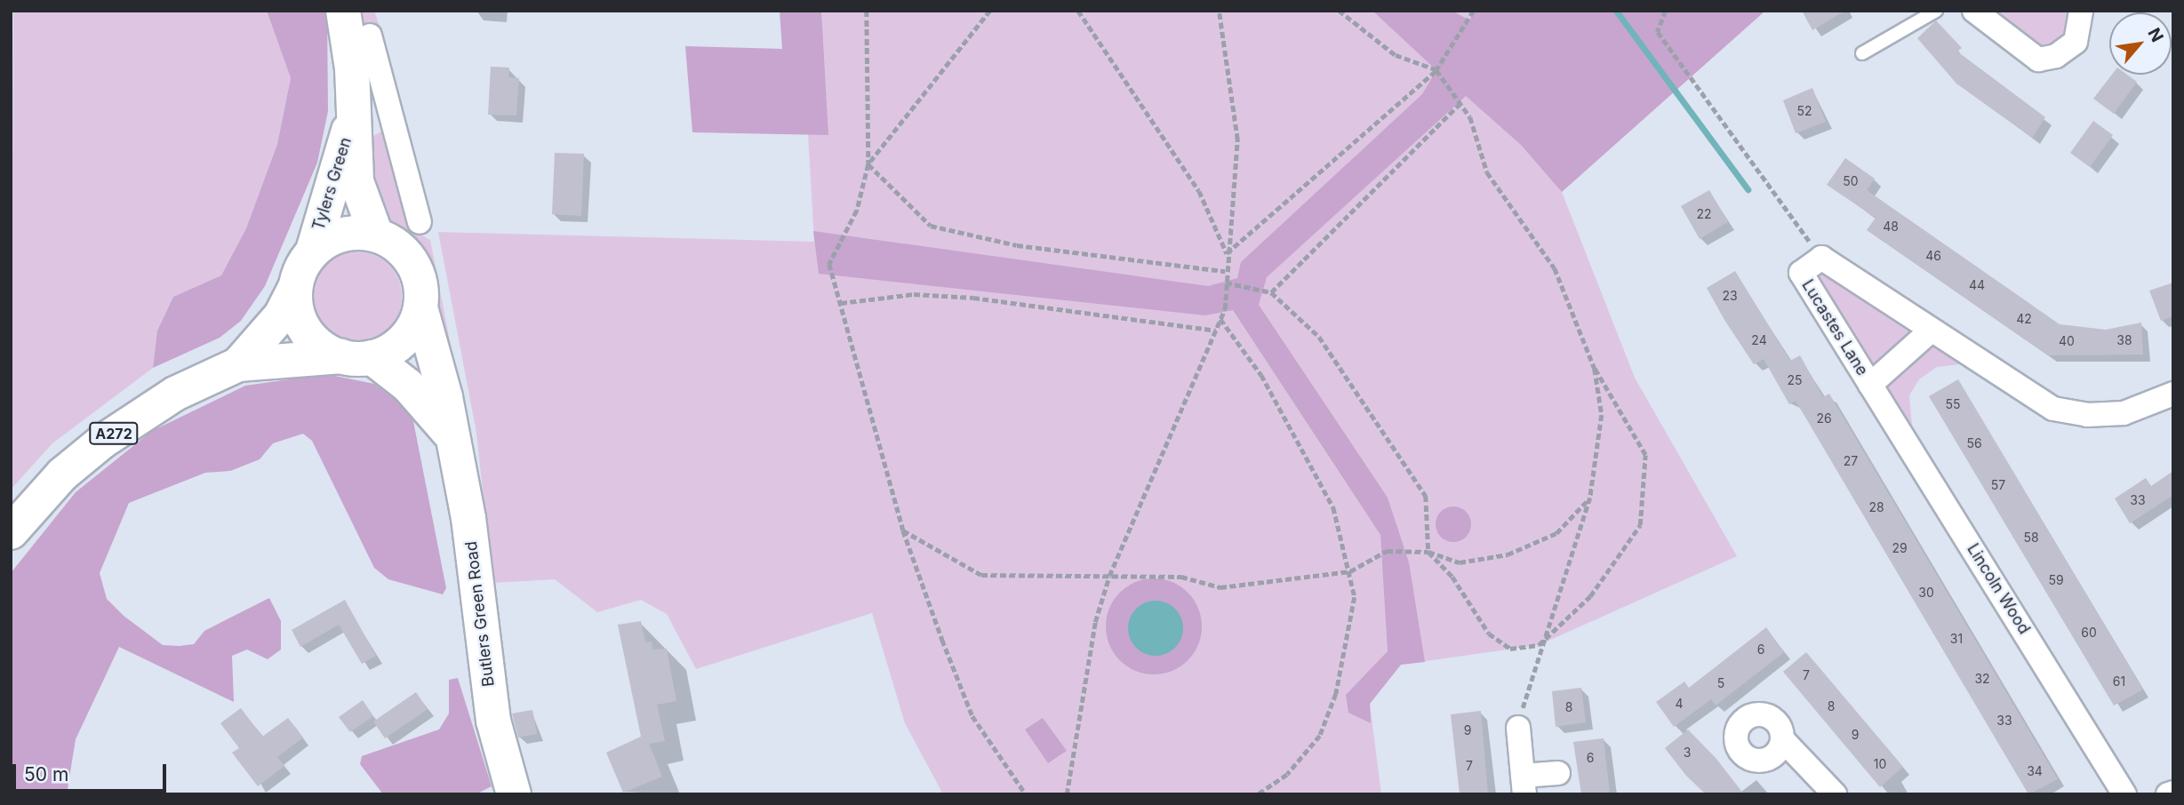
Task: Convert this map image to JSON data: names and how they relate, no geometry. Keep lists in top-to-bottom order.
{
  "streets": {
    "main road": ["Tylers Green", "A272", "Butlers Green Road"],
    "street": ["Lucastes Lane", "Lincoln Wood"]
  },
  "crossings": [
    ["Tylers Green", "A272"],
    ["Tylers Green", "Butlers Green Road"],
    ["Lucastes Lane", "Lincoln Wood"],
    ["A272", "Butlers Green Road"]
  ],
  "house_numbers": [
    "52",
    "50",
    "22",
    "48",
    "46",
    "44",
    "23",
    "42",
    "24",
    "38",
    "40",
    "25",
    "55",
    "26",
    "56",
    "27",
    "57",
    "33",
    "28",
    "58",
    "29",
    "59",
    "30",
    "60",
    "31",
    "6",
    "7",
    "32",
    "61",
    "5",
    "4",
    "8",
    "8",
    "33",
    "9",
    "9",
    "3",
    "6",
    "10",
    "7",
    "34"
  ],
  "scale_bar": "50 m",
  "north": "top right"
}
